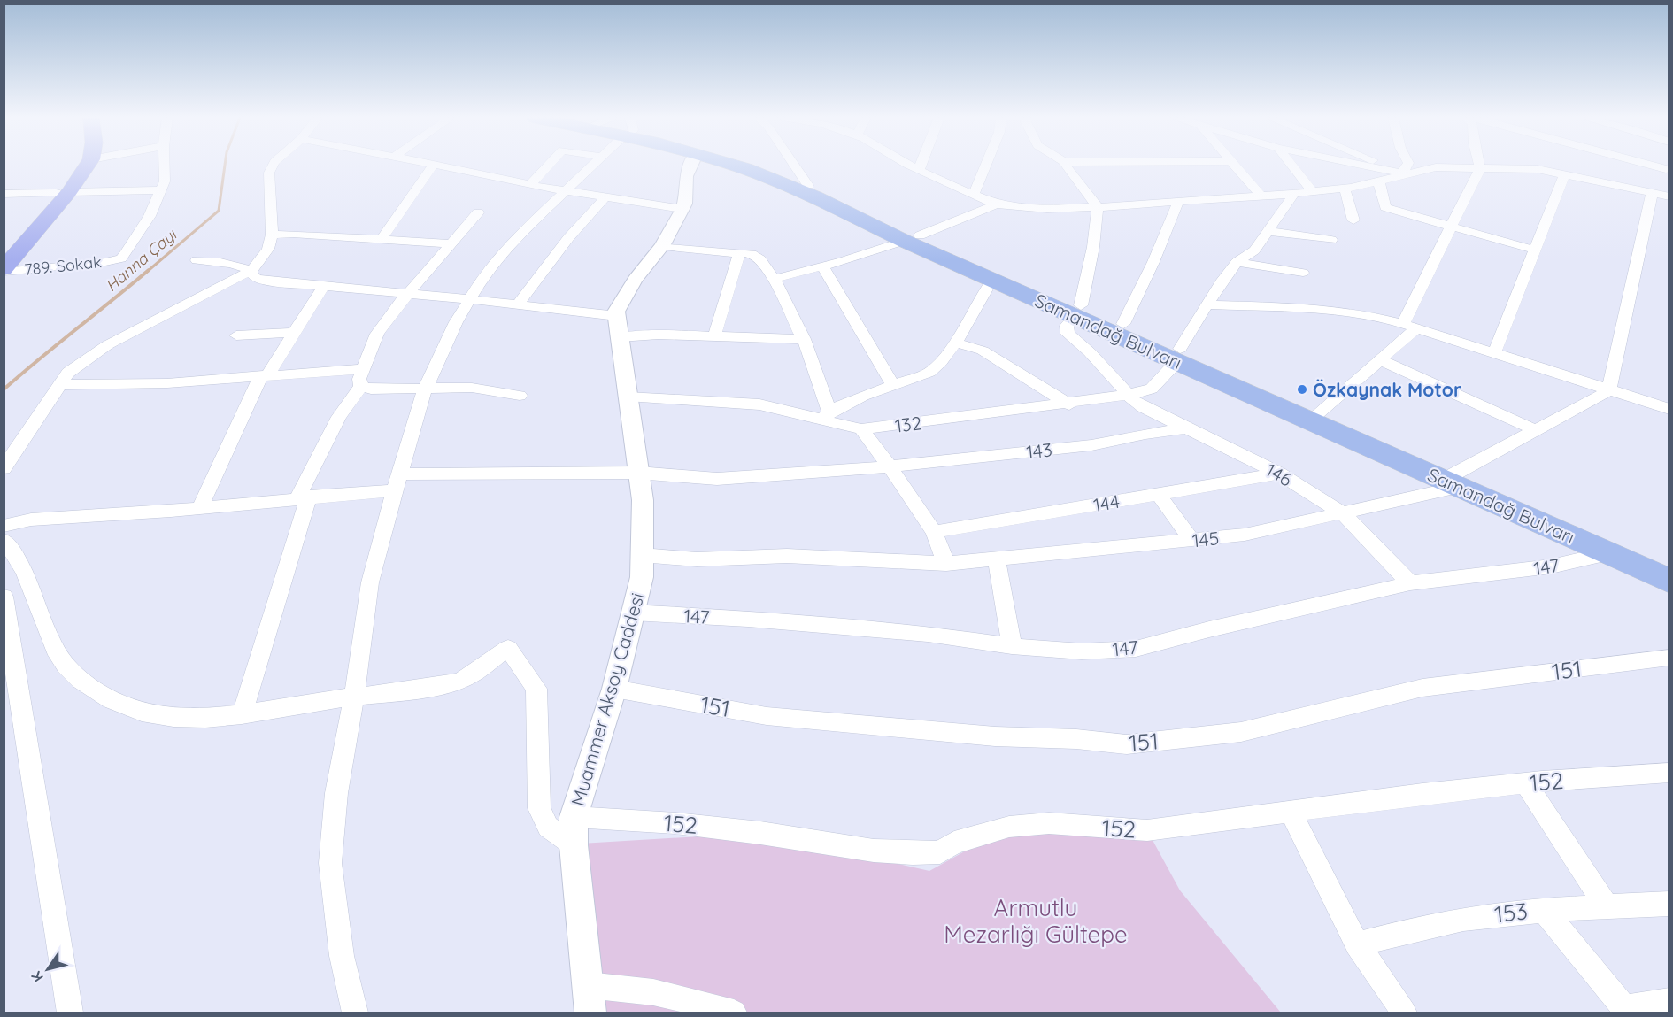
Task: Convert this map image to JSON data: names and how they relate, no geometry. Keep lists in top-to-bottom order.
{
  "streets": {
    "highway": ["Samandağ Bulvarı"],
    "street": [
      "789. Sokak",
      "132",
      "143",
      "146",
      "144",
      "145",
      "147",
      "151",
      "Muammer Aksoy Caddesi",
      "152",
      "153"
    ]
  },
  "crossings": [
    ["Samandağ Bulvarı", "132"],
    ["Samandağ Bulvarı", "146"],
    ["Samandağ Bulvarı", "145"],
    ["Samandağ Bulvarı", "147"],
    ["132", "146"],
    ["132", "Muammer Aksoy Caddesi"],
    ["143", "146"],
    ["143", "Muammer Aksoy Caddesi"],
    ["146", "144"],
    ["146", "145"],
    ["146", "147"],
    ["145", "Muammer Aksoy Caddesi"],
    ["147", "Muammer Aksoy Caddesi"],
    ["151", "Muammer Aksoy Caddesi"],
    ["Muammer Aksoy Caddesi", "152"]
  ],
  "water": ["Hanna Çayı"],
  "parks": ["Armutlu Mezarlığı Gültepe"],
  "places": ["Özkaynak Motor"],
  "north": "bottom left"
}
